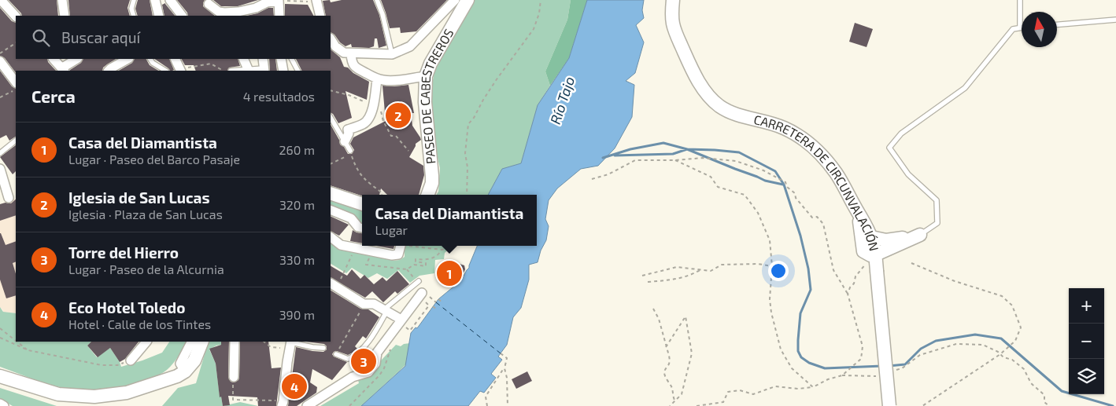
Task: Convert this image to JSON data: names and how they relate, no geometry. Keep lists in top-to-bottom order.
{
  "streets": {
    "street": ["PASEO DE CABESTREROS", "CARRETERA DE CIRCUNVALACIÓN"]
  },
  "water": ["Río Tajo"],
  "north": "top",
  "page": {
    "search": "Buscar aquí",
    "heading": ["Cerca", "4 resultados"],
    "pins": [
      "2",
      "1",
      "3",
      "4"
    ],
    "list": [
      {
        "mark": "1",
        "name": "Casa del Diamantista",
        "note": "Lugar · Paseo del Barco Pasaje",
        "value": "260 m"
      },
      {
        "mark": "2",
        "name": "Iglesia de San Lucas",
        "note": "Iglesia · Plaza de San Lucas",
        "value": "320 m"
      },
      {
        "mark": "3",
        "name": "Torre del Hierro",
        "note": "Lugar · Paseo de la Alcurnia",
        "value": "330 m"
      },
      {
        "mark": "4",
        "name": "Eco Hotel Toledo",
        "note": "Hotel · Calle de los Tintes",
        "value": "390 m"
      }
    ],
    "popup": ["Casa del Diamantista", "Lugar"],
    "map_buttons": ["+", "−"]
  }
}
